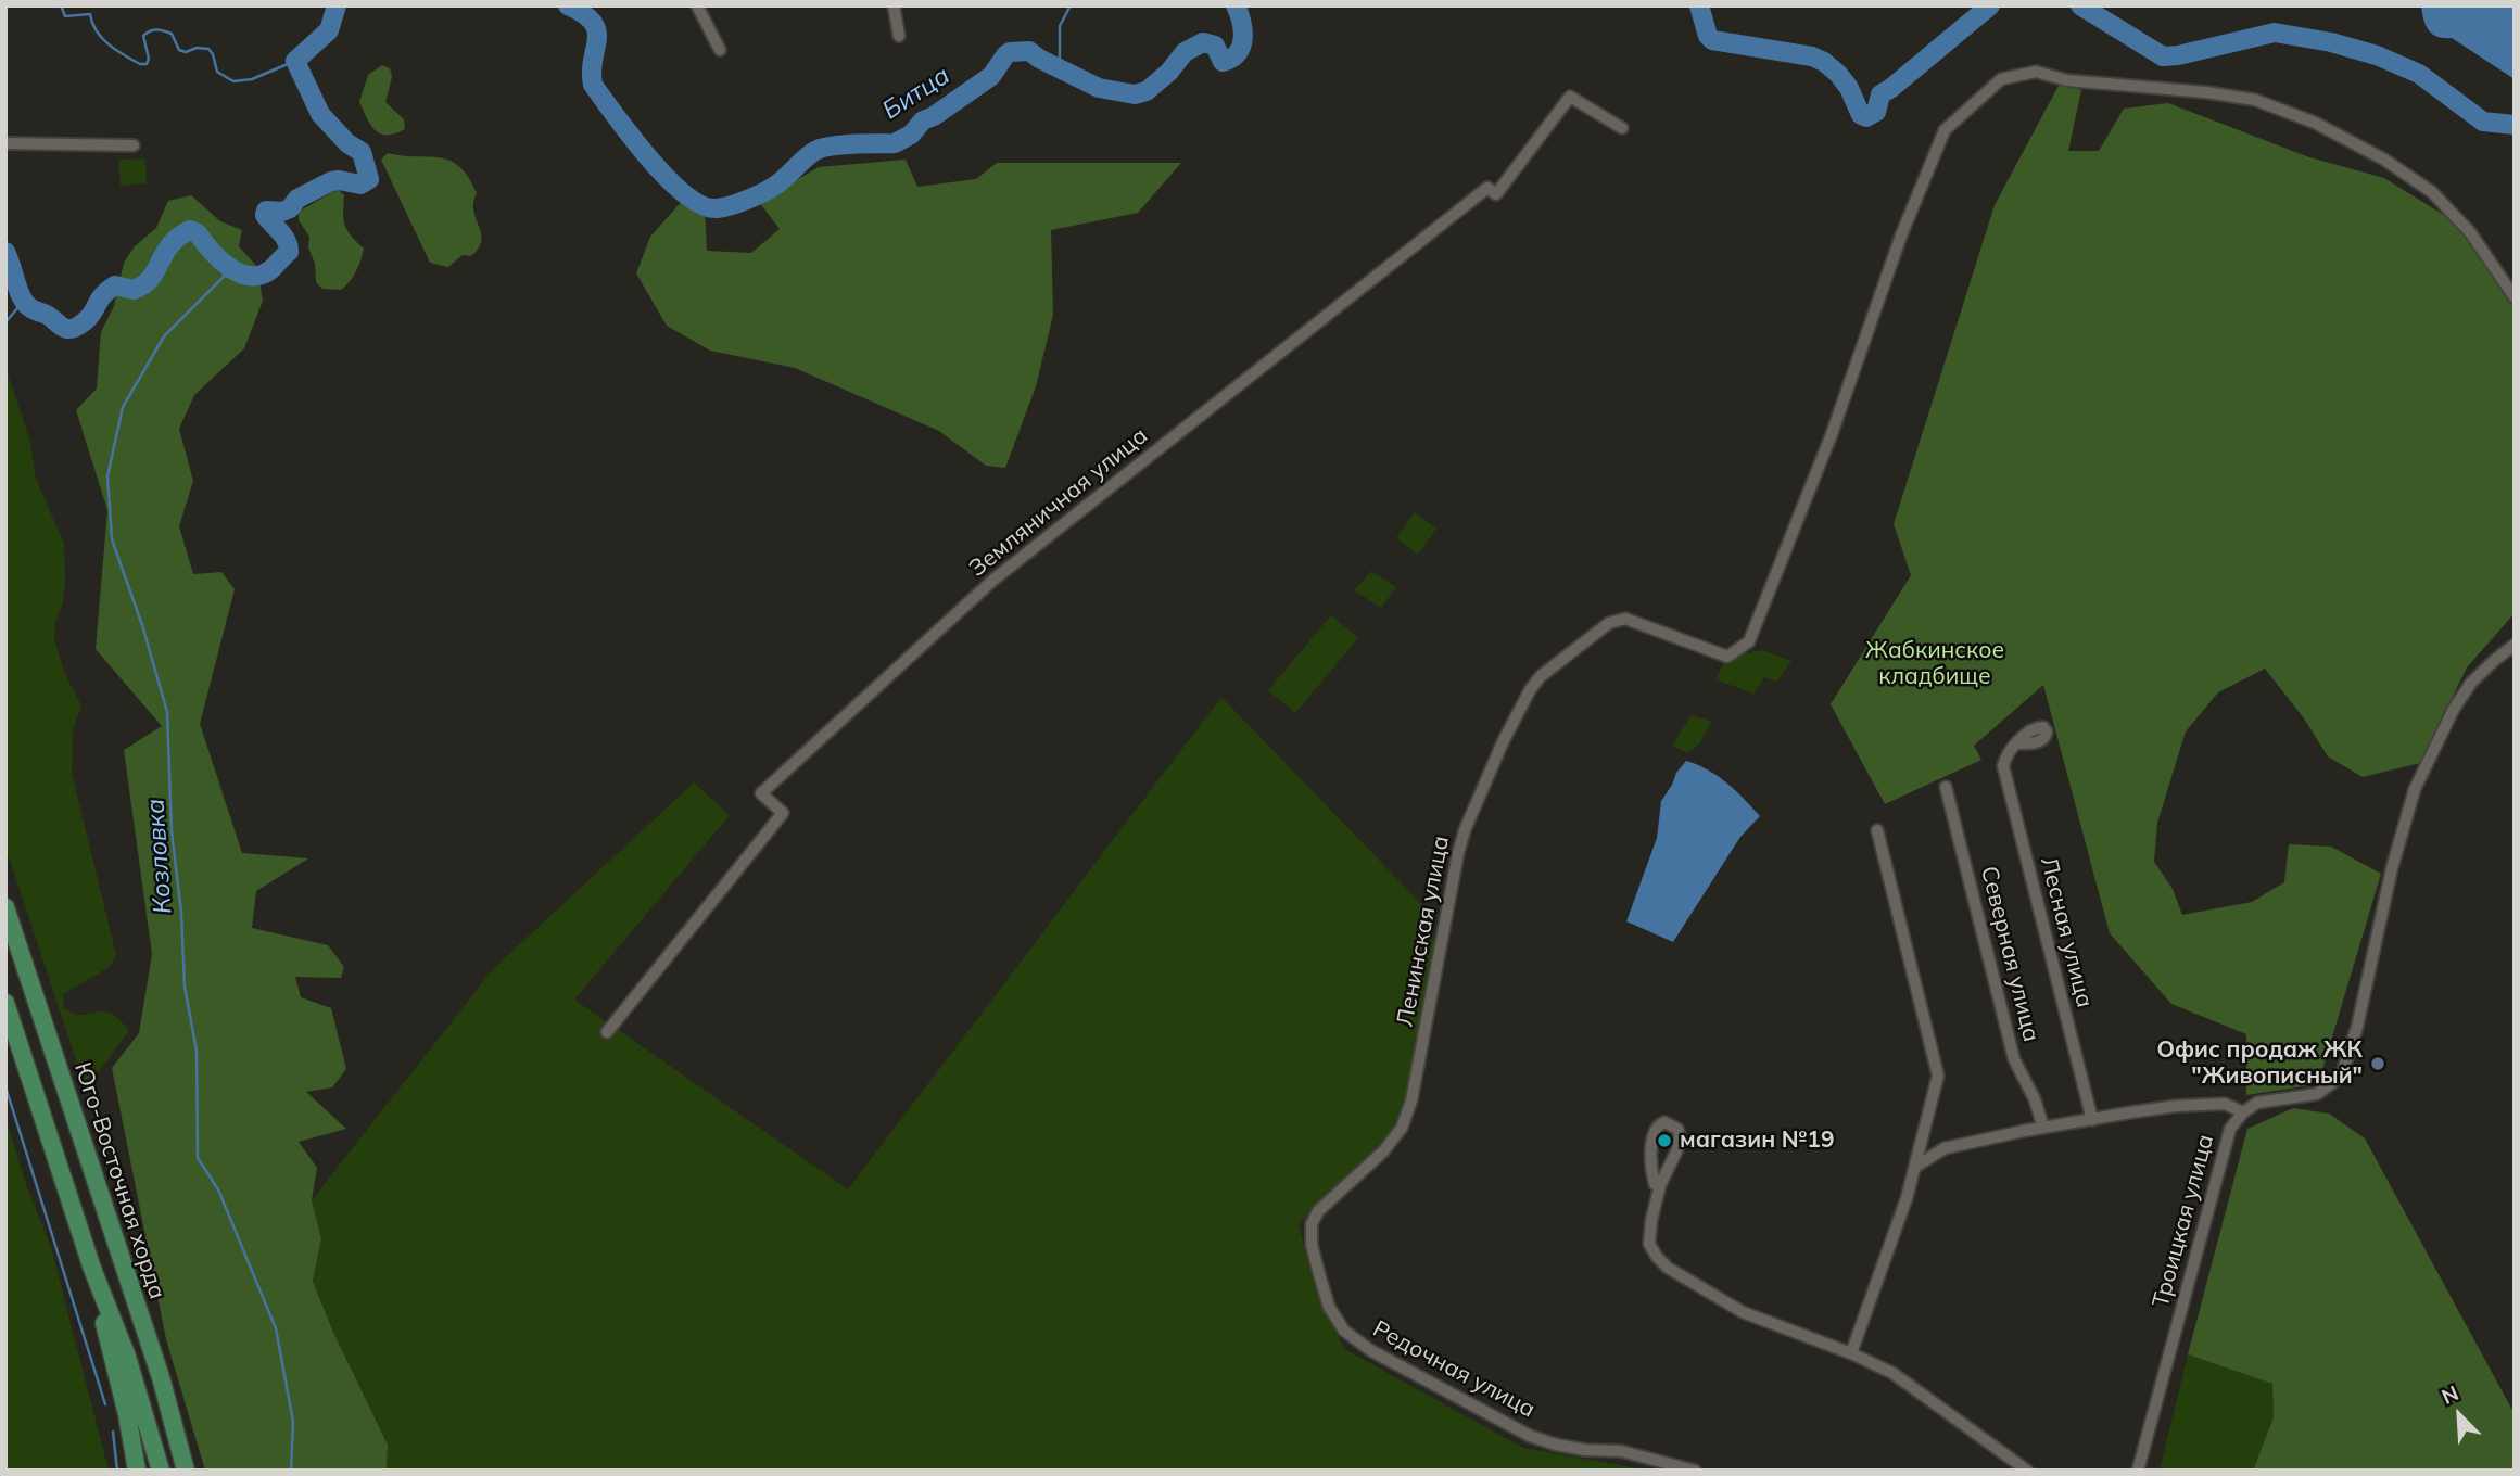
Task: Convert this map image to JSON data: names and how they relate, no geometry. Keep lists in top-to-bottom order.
{
  "streets": {
    "main road": ["Юго-Восточная хорда"],
    "street": [
      "Земляничная улица",
      "Ленинская улица",
      "Лесная улица",
      "Северная улица",
      "Троицкая улица",
      "Редочная улица"
    ]
  },
  "crossings": [
    ["Ленинская улица", "Редочная улица"]
  ],
  "water": ["Битца", "Козловка"],
  "parks": ["Жабкинское кладбище"],
  "places": ["Офис продаж ЖК \"Живописный\"", "магазин №19"],
  "north": "top left"
}
